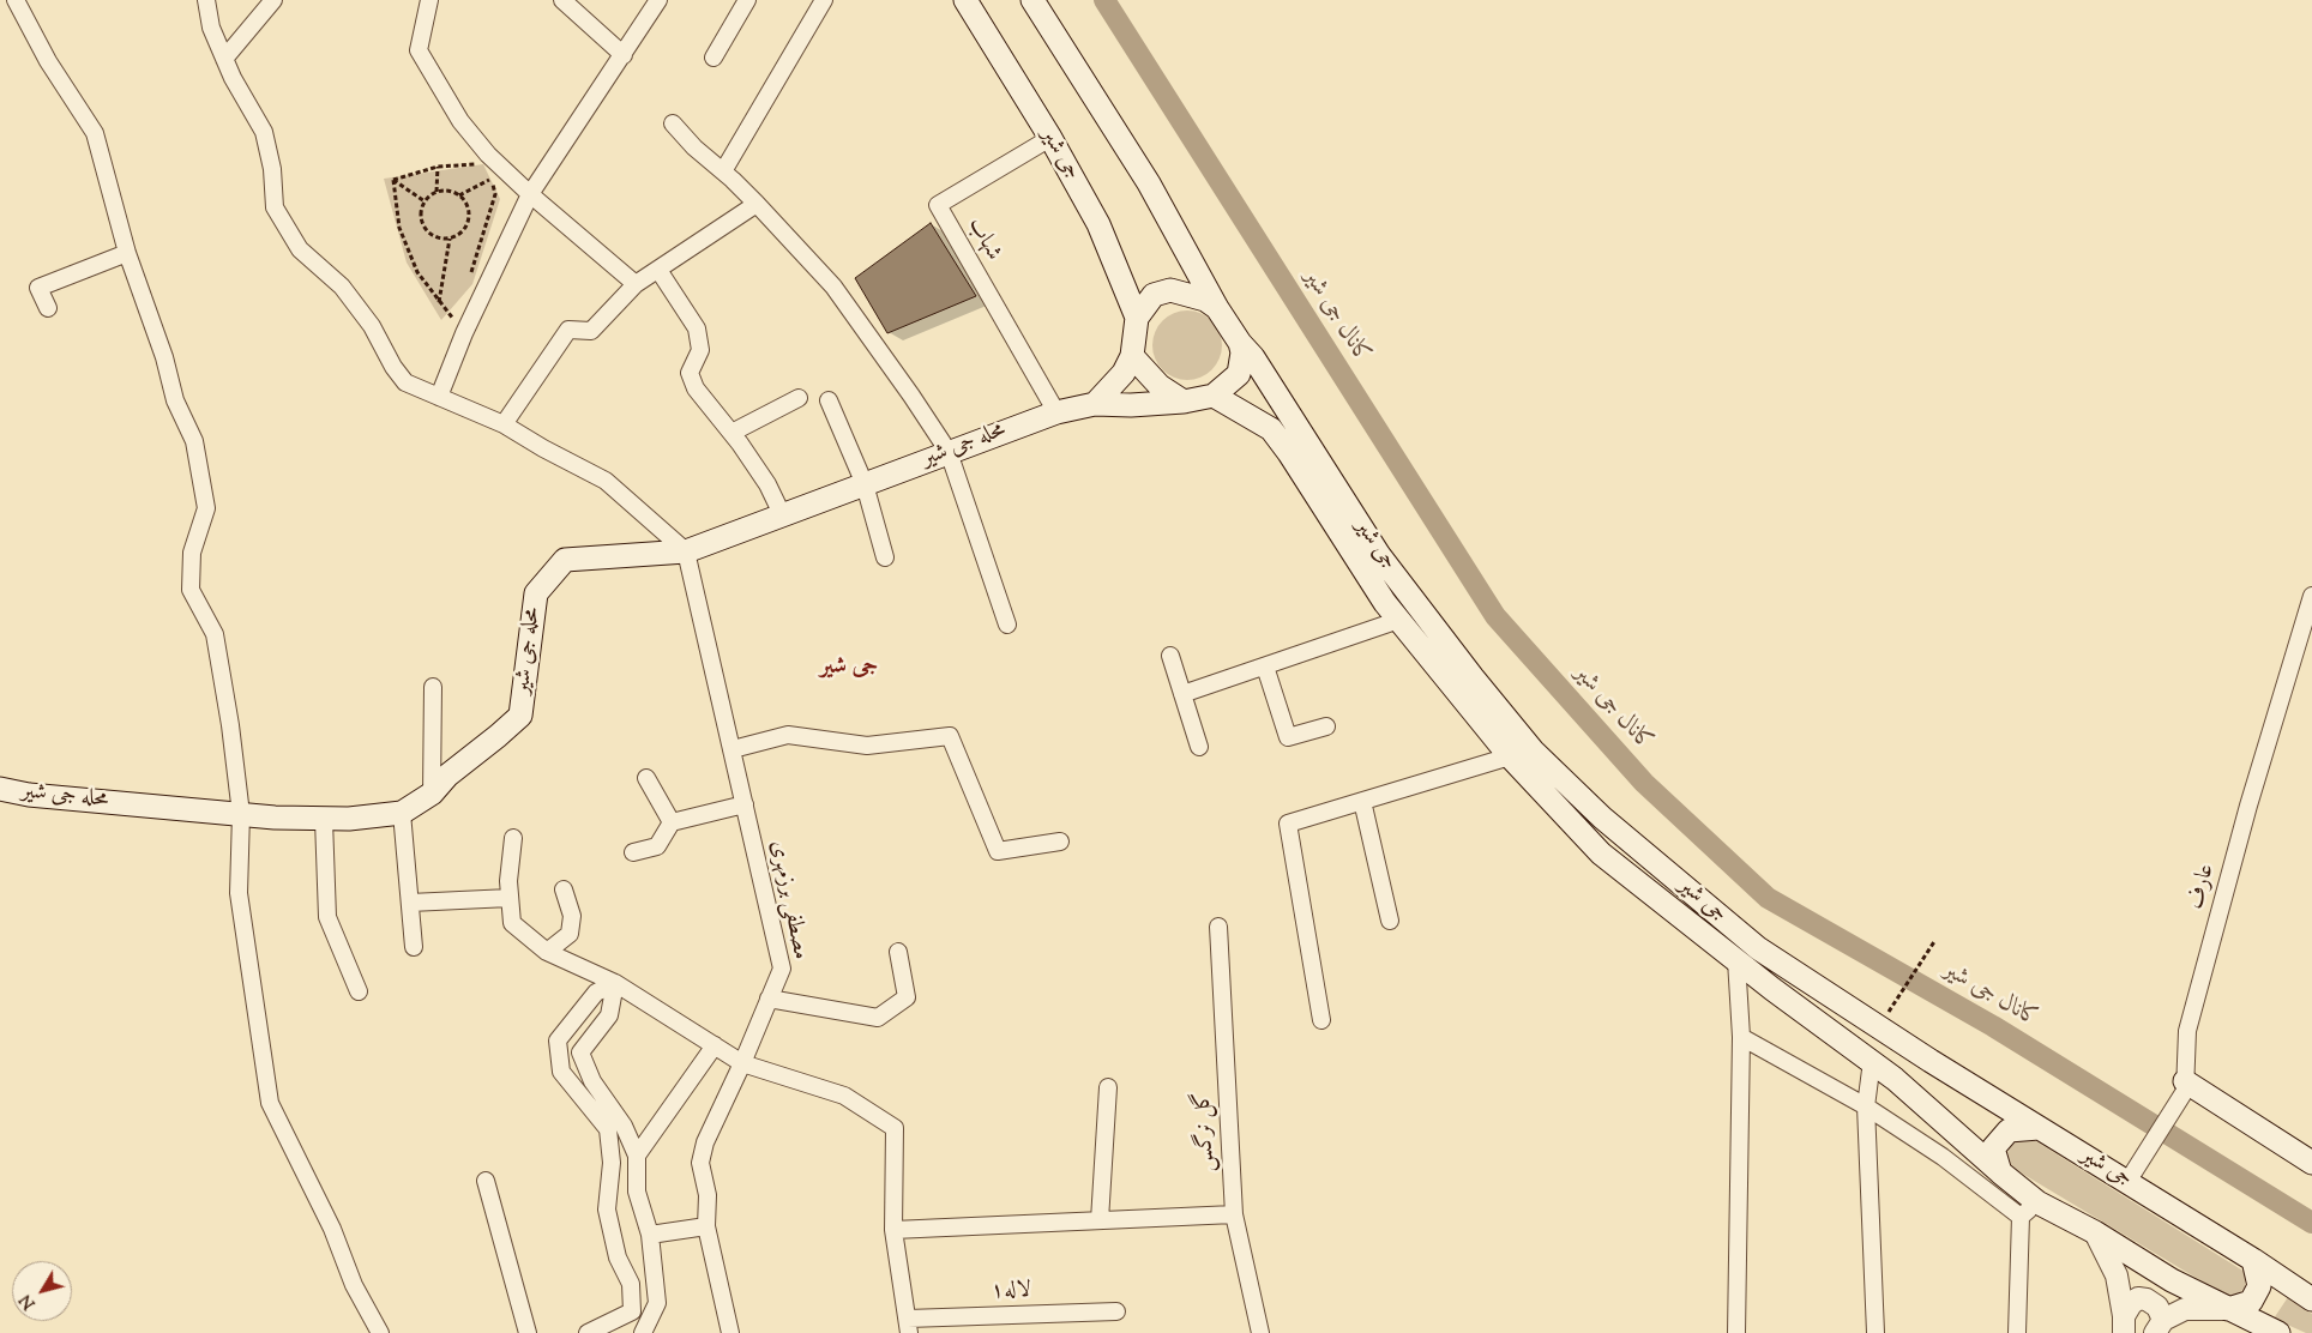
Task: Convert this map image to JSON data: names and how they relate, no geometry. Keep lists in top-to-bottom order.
{
  "streets": {
    "main road": ["جی شیر", "محله جی شیر"],
    "street": [
      "شهاب",
      "عارف",
      "مصطفی برزمهری",
      "گل نرگس",
      "لاله۱"
    ]
  },
  "crossings": [
    ["جی شیر", "شهاب"],
    ["جی شیر", "محله جی شیر"],
    ["جی شیر", "عارف"],
    ["شهاب", "محله جی شیر"],
    ["محله جی شیر", "مصطفی برزمهری"]
  ],
  "districts": ["جی شیر"],
  "water": ["کانال جی شیر"],
  "north": "bottom left"
}
